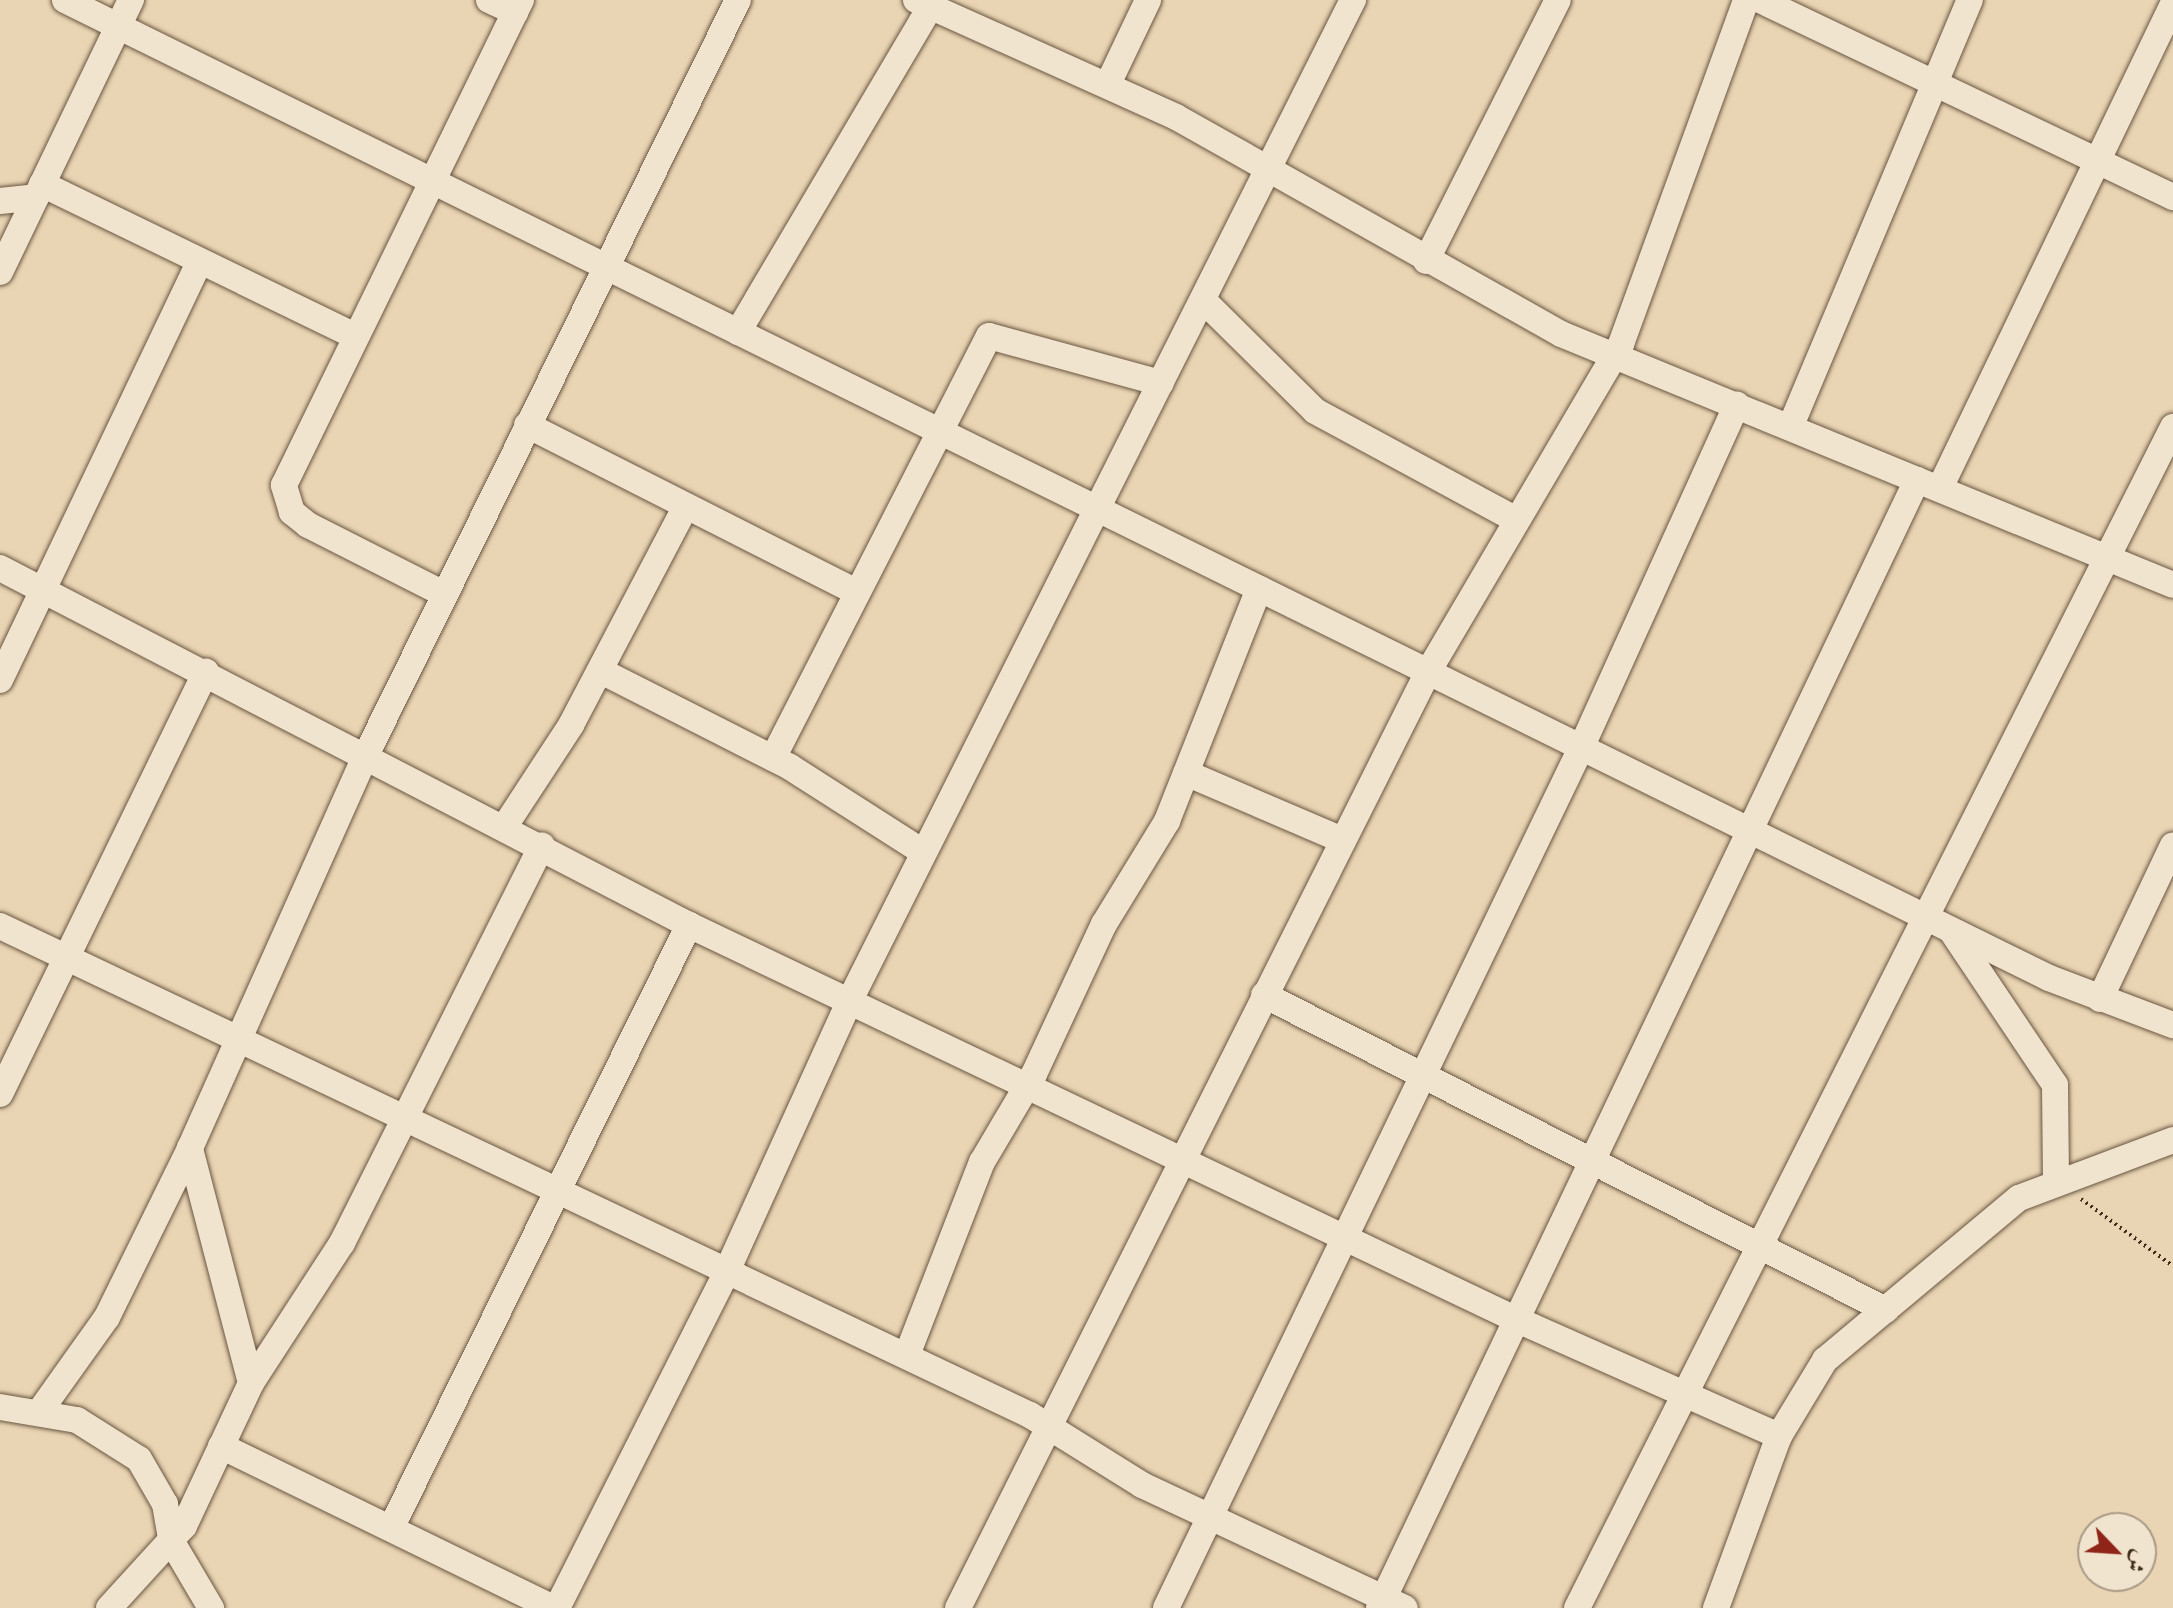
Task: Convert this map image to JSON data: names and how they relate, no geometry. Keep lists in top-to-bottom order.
{
  "north": "bottom right"
}
